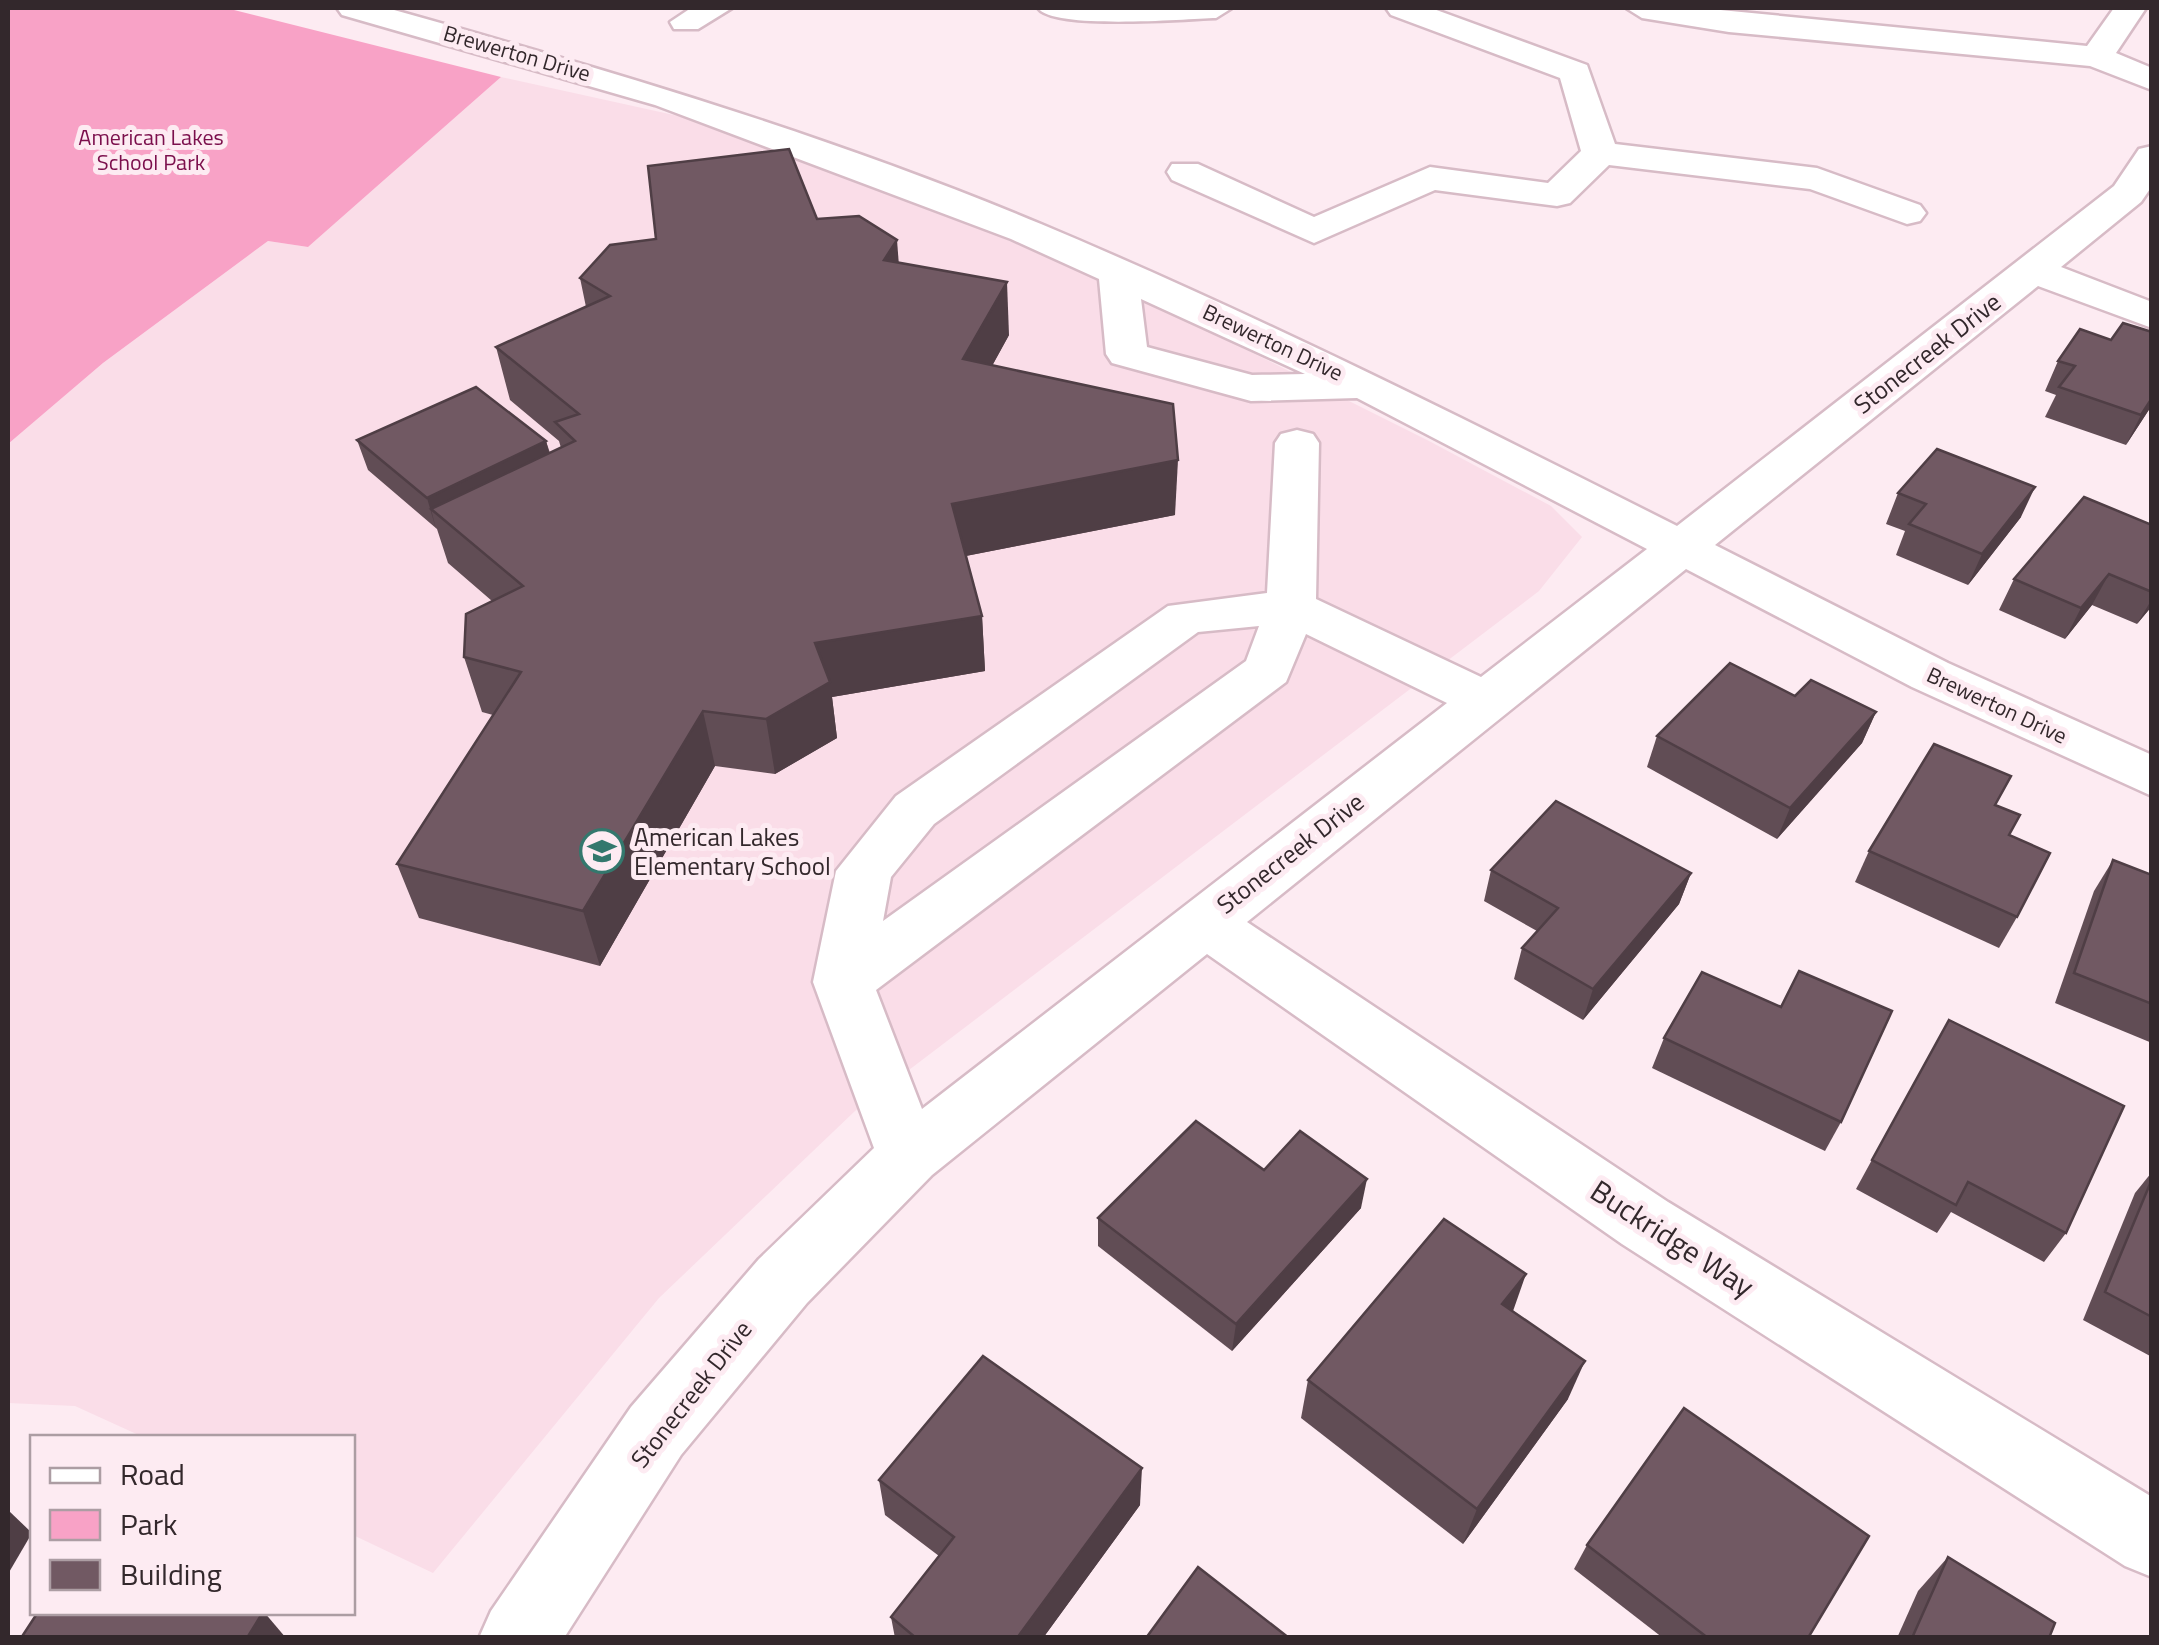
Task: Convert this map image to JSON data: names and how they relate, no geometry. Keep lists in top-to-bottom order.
{
  "streets": {
    "street": ["Brewerton Drive", "Stonecreek Drive", "Buckridge Way"]
  },
  "crossings": [
    ["Brewerton Drive", "Stonecreek Drive"],
    ["Stonecreek Drive", "Buckridge Way"]
  ],
  "parks": ["American Lakes School Park"],
  "places": {
    "school or university": ["American Lakes Elementary School"]
  },
  "legend": ["Road", "Park", "Building"]
}
